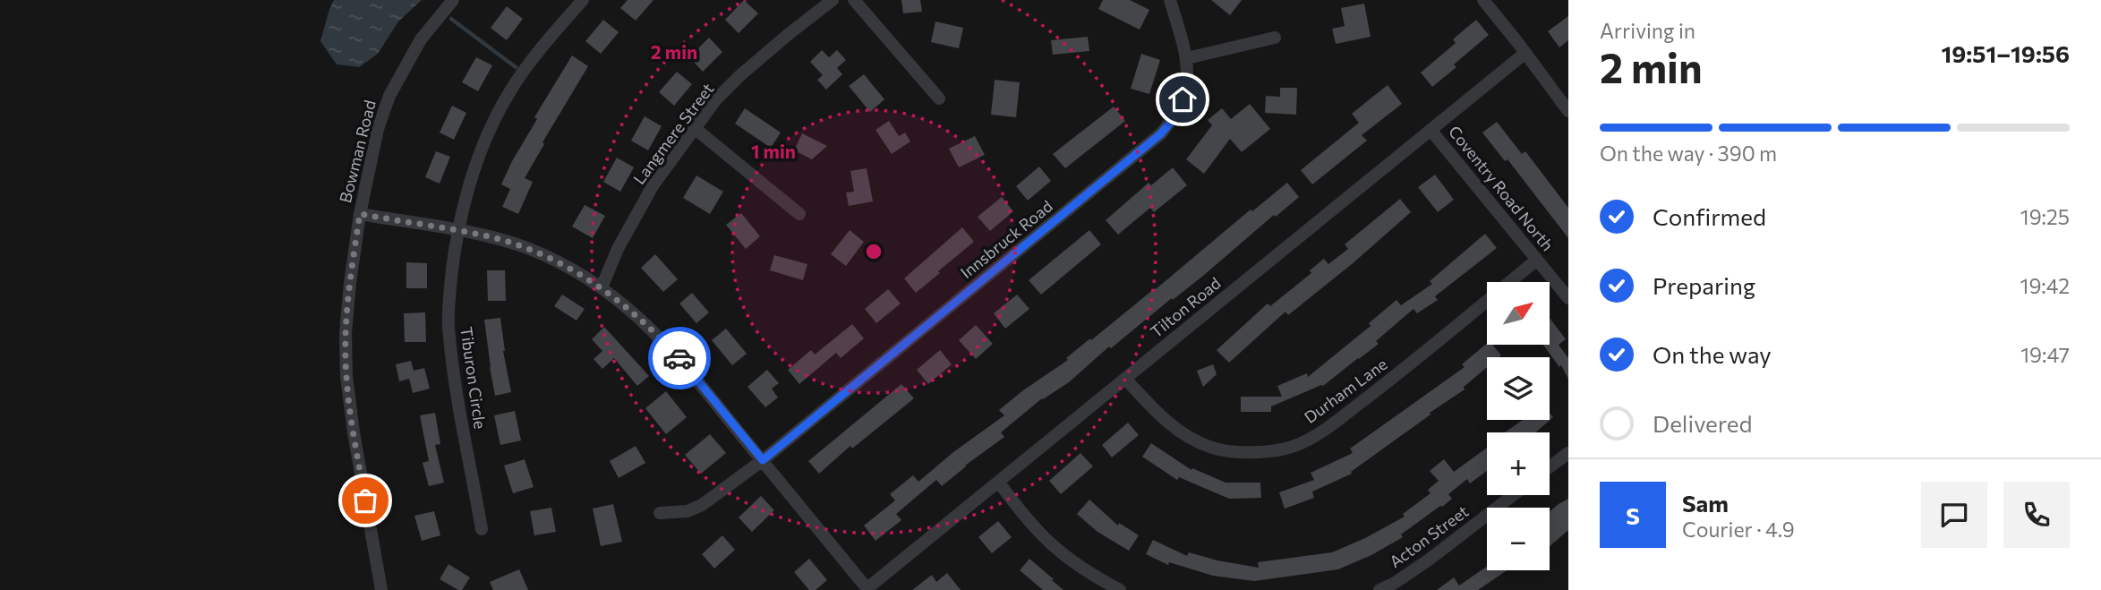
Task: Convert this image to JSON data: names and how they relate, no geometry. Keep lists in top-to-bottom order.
{
  "streets": {
    "street": [
      "Langmere Street",
      "Bowman Road",
      "Coventry Road North",
      "Innsbruck Road",
      "Tilton Road",
      "Tiburon Circle",
      "Durham Lane",
      "Acton Street"
    ]
  },
  "crossings": [
    ["Coventry Road North", "Tilton Road"],
    ["Coventry Road North", "Durham Lane"],
    ["Tilton Road", "Durham Lane"]
  ],
  "north": "top right",
  "page": {
    "heading": ["2 min", "Arriving in", "19:51–19:56"],
    "panel": ["Sam", "Courier · 4.9"],
    "bar": "On the way · 390 m",
    "list": [
      ["Confirmed", "19:25"],
      ["Preparing", "19:42"],
      ["On the way", "19:47"],
      "Delivered"
    ],
    "map_buttons": ["+", "−"],
    "round": "S"
  },
  "rings": ["2 min", "1 min"]
}
